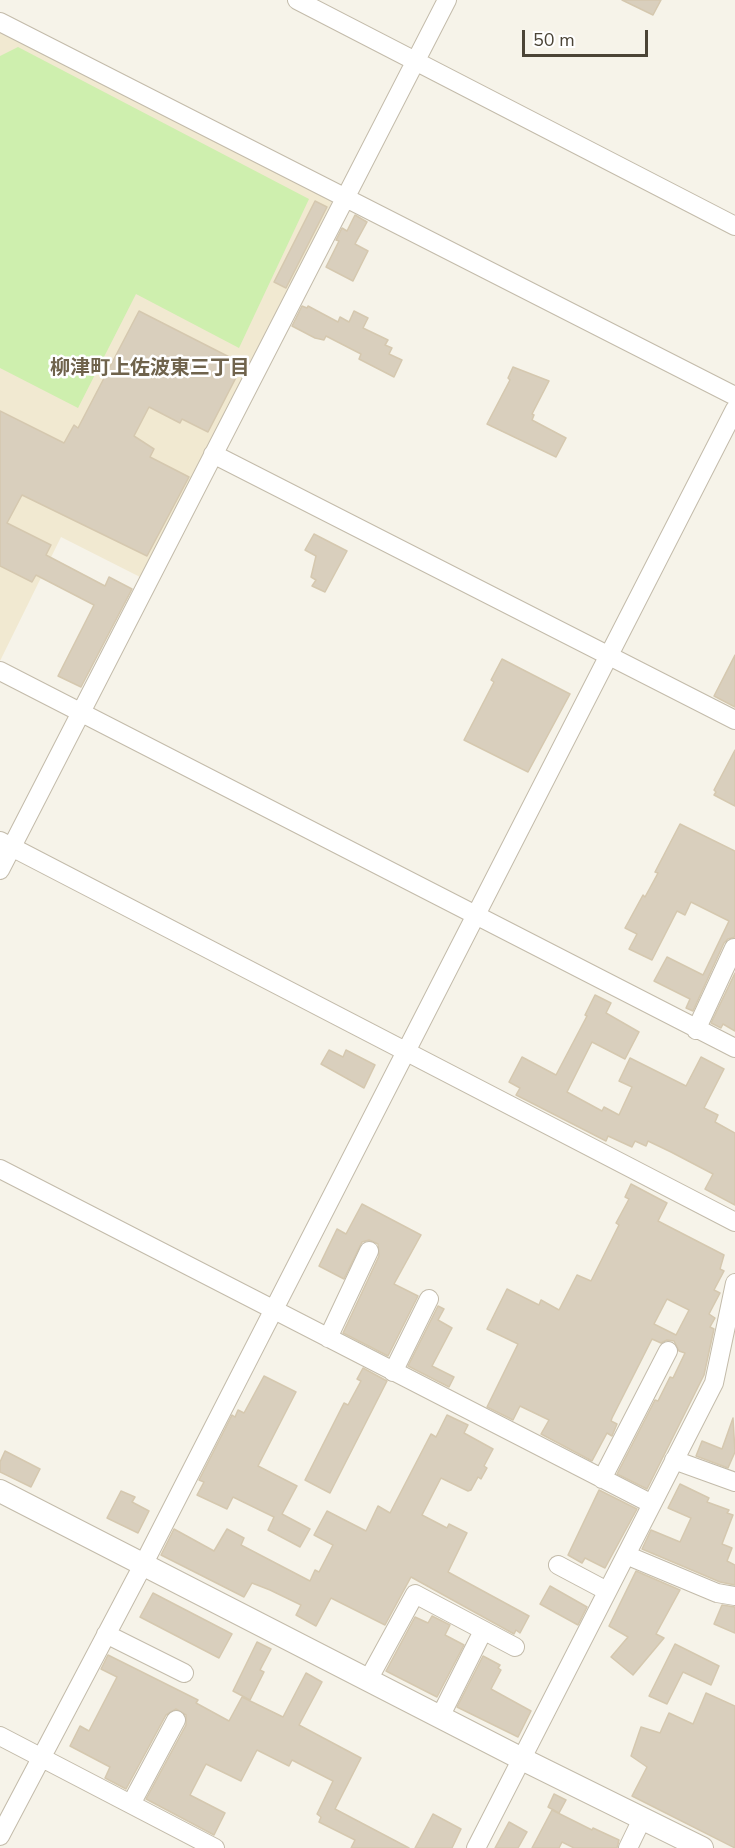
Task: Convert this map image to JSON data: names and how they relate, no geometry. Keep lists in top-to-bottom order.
{
  "districts": ["柳津町上佐波東三丁目"],
  "scale_bar": "50 m"
}
